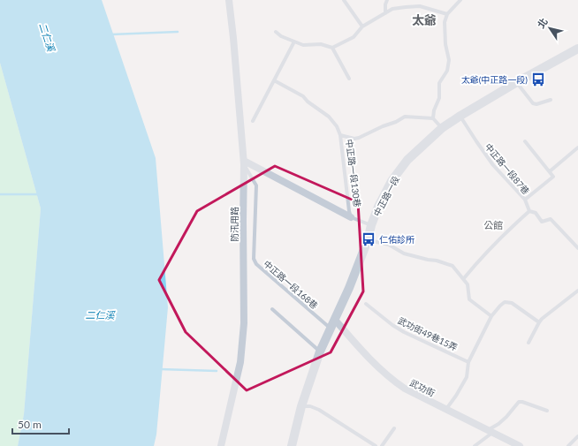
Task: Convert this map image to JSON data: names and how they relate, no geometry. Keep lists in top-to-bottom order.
{
  "streets": {
    "street": [
      "中正路一段130巷",
      "中正路一段",
      "防汛用路",
      "武功街"
    ],
    "lane": ["中正路一段87巷", "中正路一段168巷", "武功街49巷15弄"]
  },
  "crossings": [
    ["中正路一段87巷", "中正路一段"],
    ["中正路一段130巷", "中正路一段"],
    ["中正路一段130巷", "防汛用路"],
    ["中正路一段130巷", "中正路一段168巷"],
    ["中正路一段", "中正路一段168巷"],
    ["中正路一段", "武功街"],
    ["防汛用路", "中正路一段168巷"]
  ],
  "districts": ["太爺", "公館"],
  "water": ["二仁溪"],
  "places": {
    "bus stop": ["太爺(中正路一段)", "仁佑診所"]
  },
  "scale_bar": "50 m",
  "north": "top left"
}
